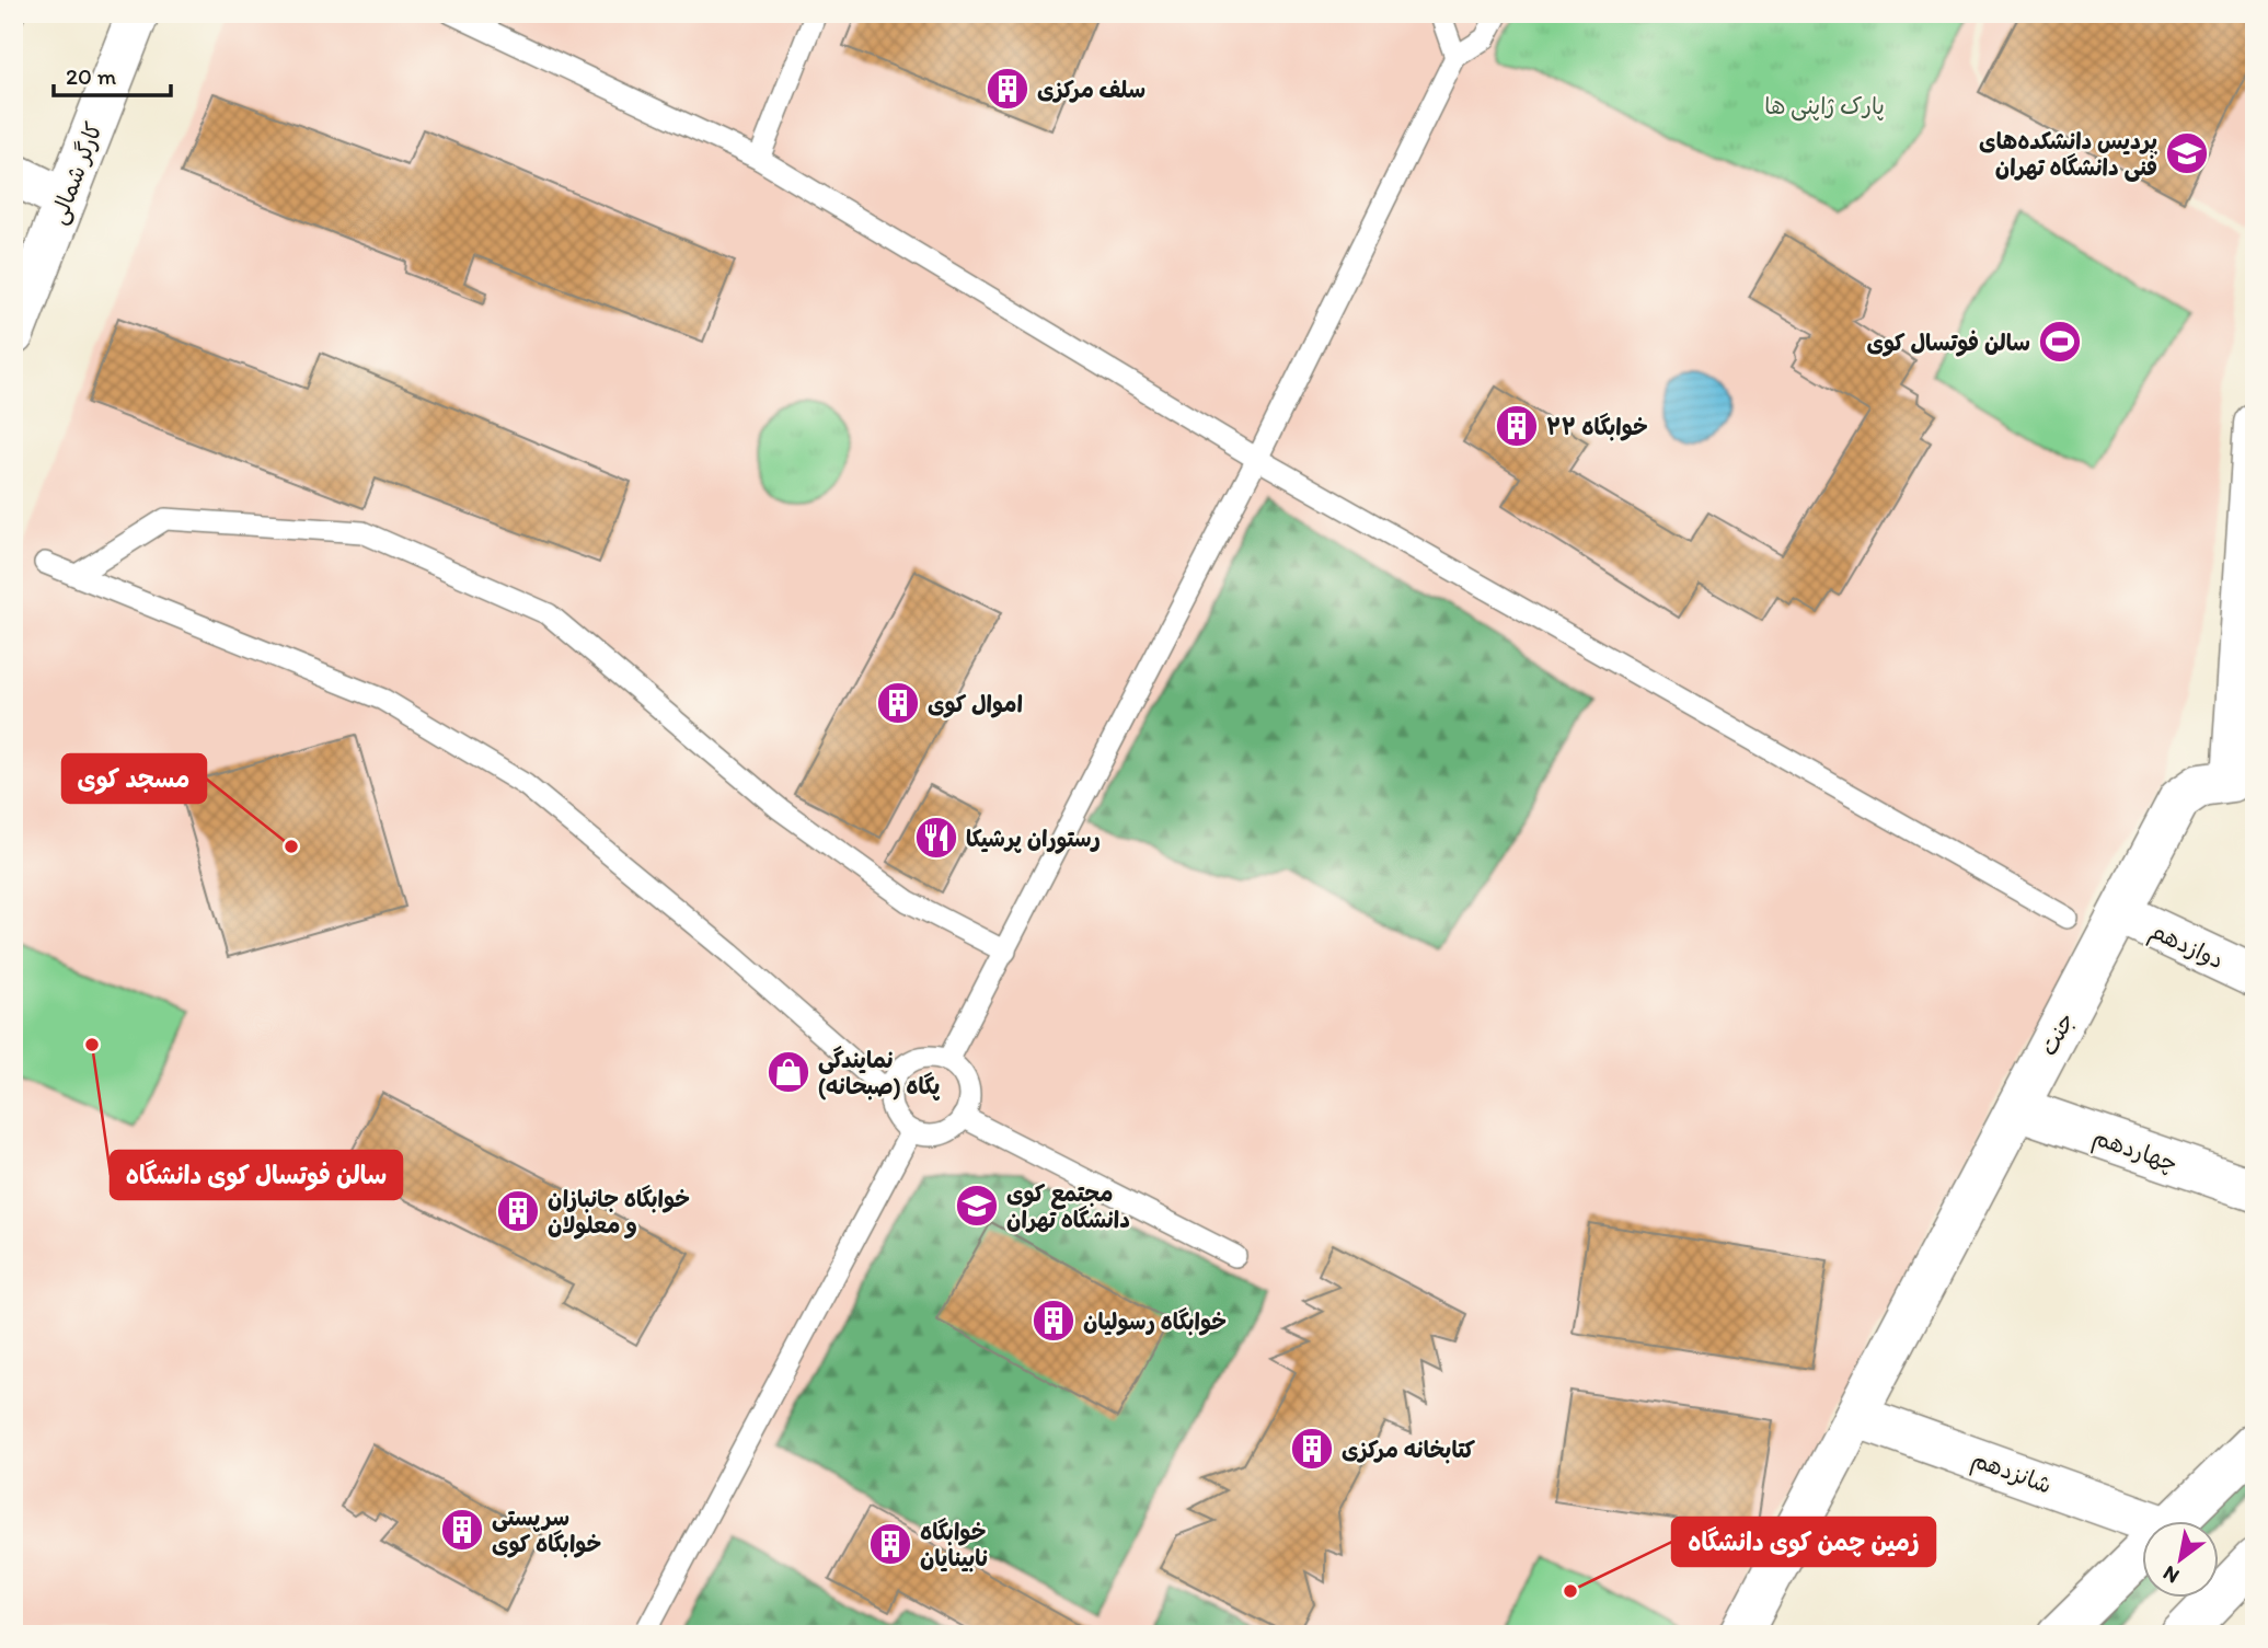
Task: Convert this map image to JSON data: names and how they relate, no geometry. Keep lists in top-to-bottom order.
{
  "streets": {
    "main road": [
      "کارگر شمالی",
      "دوازدهم",
      "جنت",
      "چهاردهم",
      "شانزدهم"
    ]
  },
  "crossings": [
    ["دوازدهم", "جنت"],
    ["جنت", "چهاردهم"],
    ["جنت", "شانزدهم"]
  ],
  "parks": ["پارک ژاپنی ها"],
  "places": {
    "building": [
      "سلف مرکزی",
      "خوابگاه ۲۲",
      "اموال کوی",
      "خوابگاه جانبازان و معلولان",
      "خوابگاه رسولیان",
      "کتابخانه مرکزی",
      "سرپستی خوابگاه کوی",
      "خوابگاه نابینایان"
    ],
    "school or university": ["پردیس دانشکده‌های فنی دانشگاه تهران", "مجتمع کوی دانشگاه تهران"],
    "sports": ["سالن فوتسال کوی"],
    "restaurant": ["رستوران پرشیکا"],
    "other": ["مسجد کوی", "سالن فوتسال کوی دانشگاه", "زمین چمن کوی دانشگاه"],
    "shop": ["نمایندگی پگاه (صبحانه)"]
  },
  "scale_bar": "20 m",
  "north": "bottom left"
}
